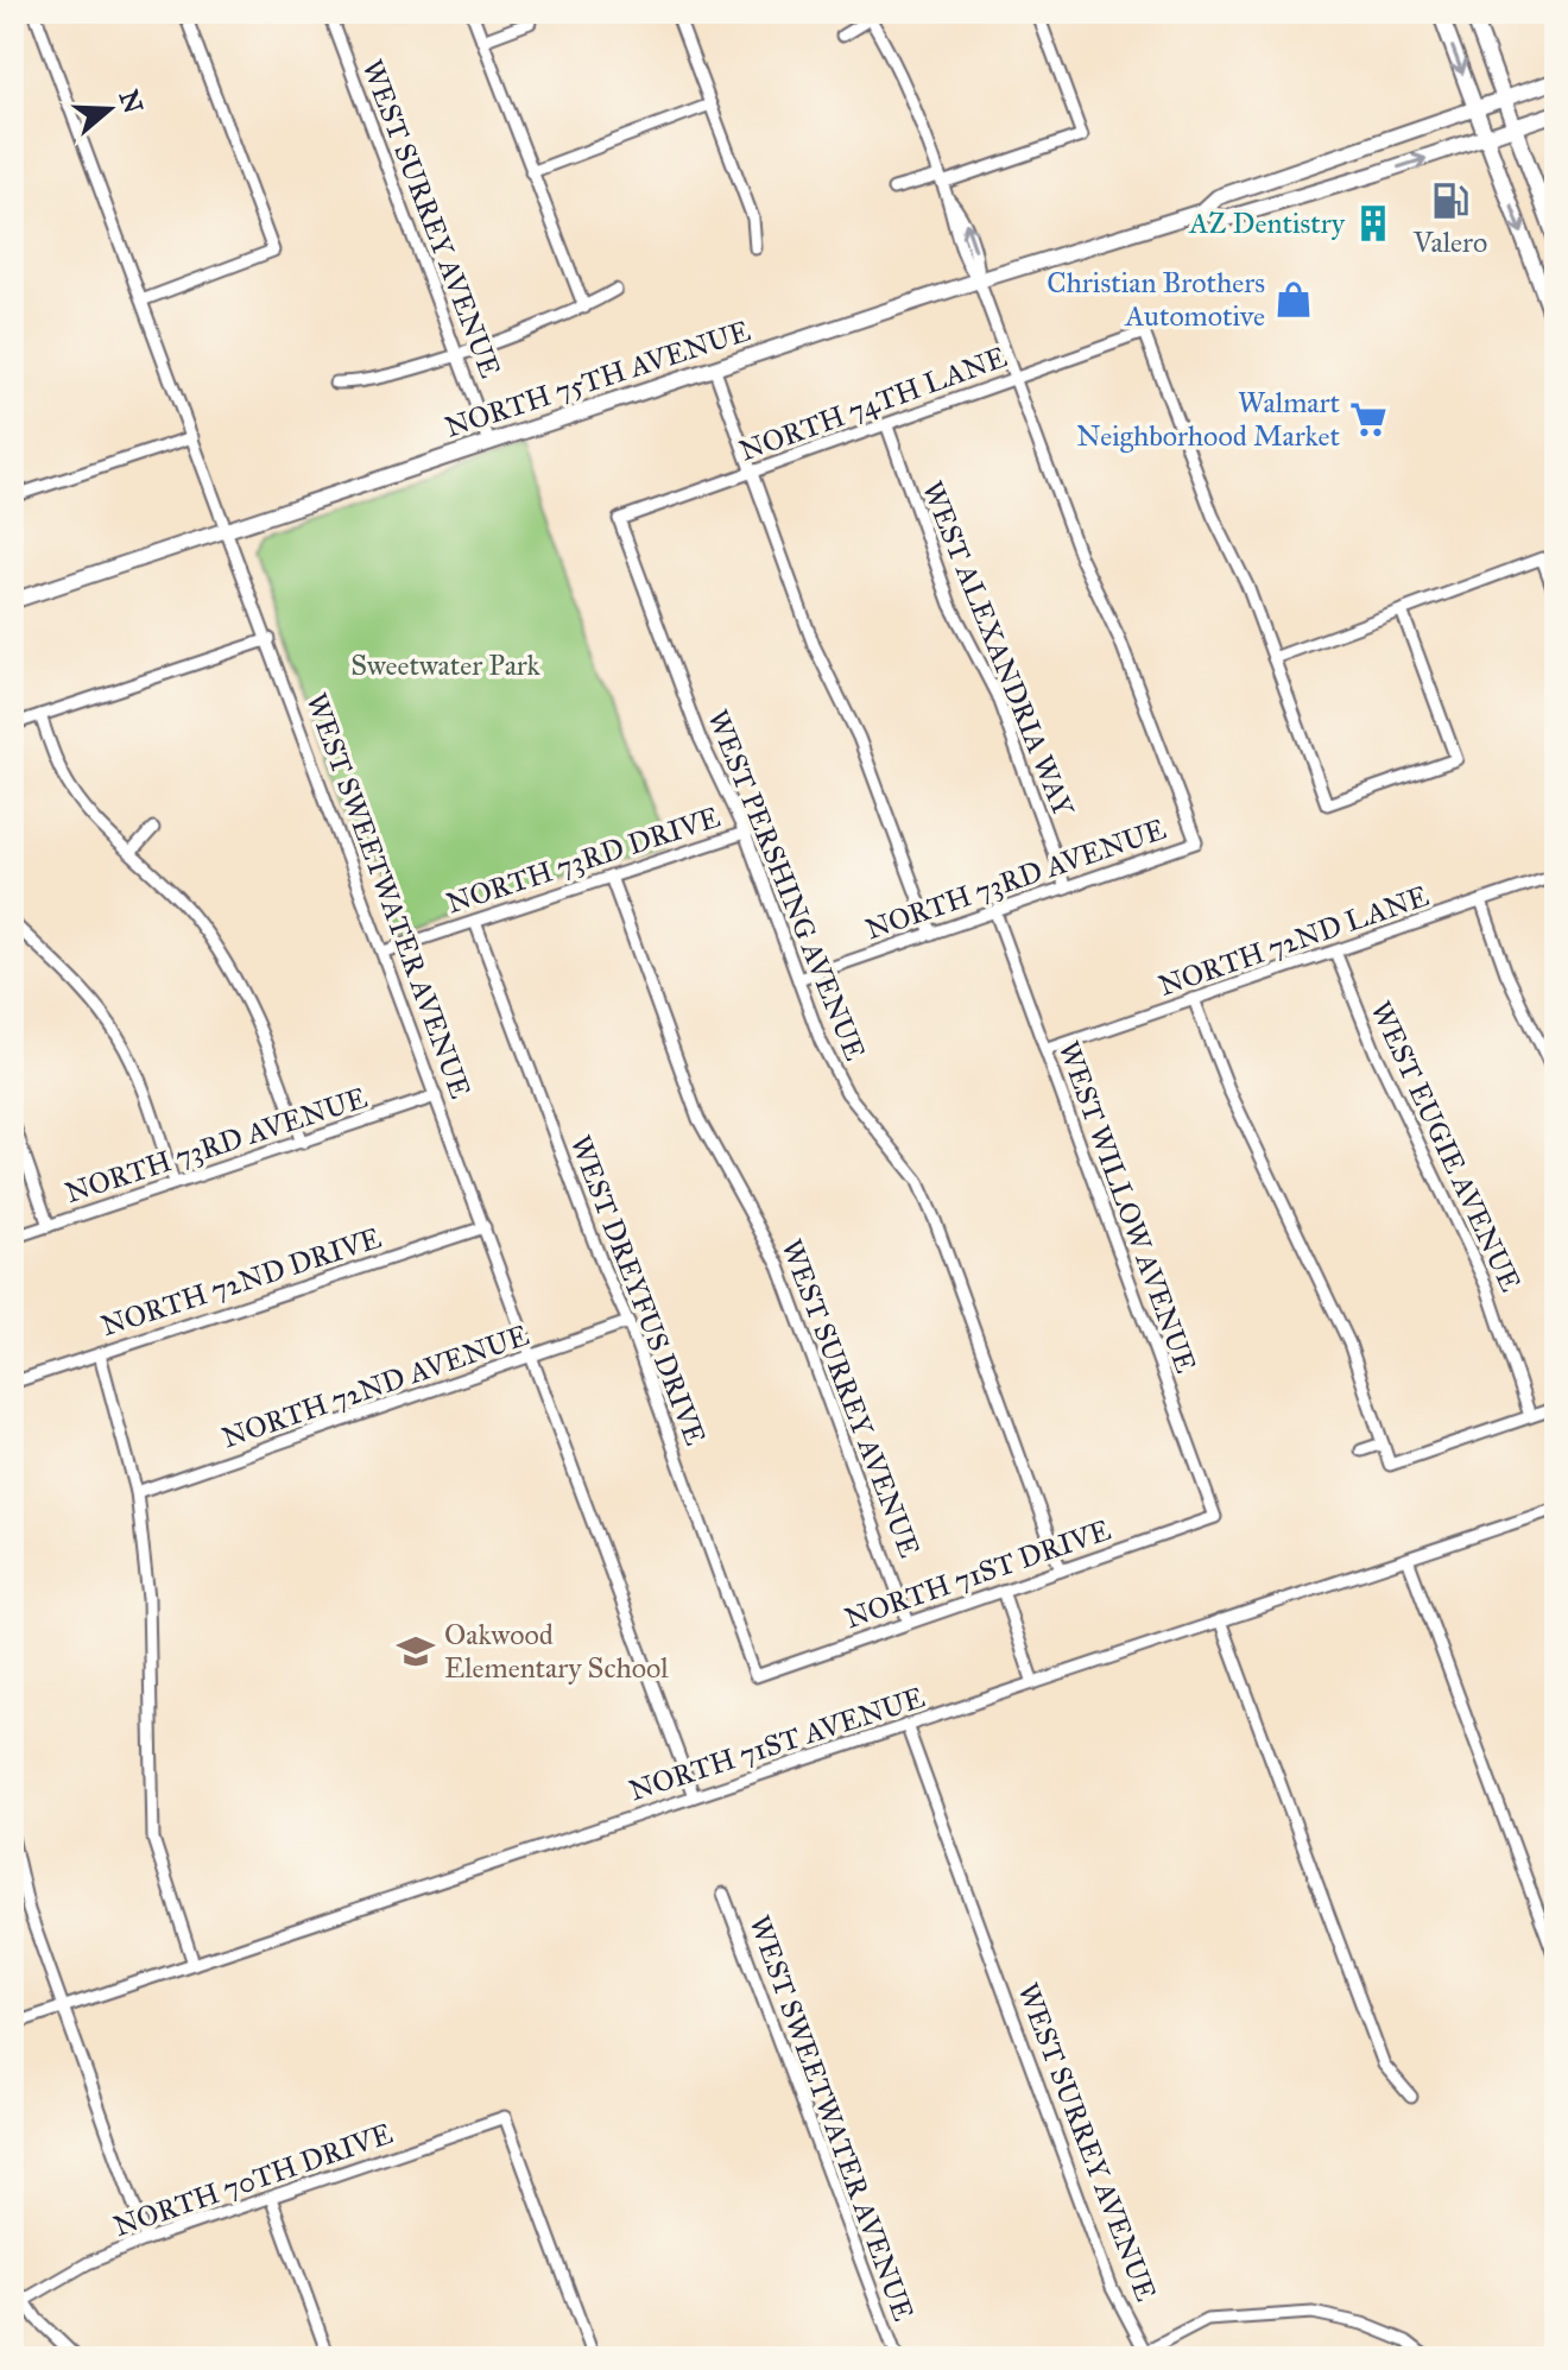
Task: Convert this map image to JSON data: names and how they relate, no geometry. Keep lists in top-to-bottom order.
{
  "streets": {
    "main road": ["NORTH 75TH AVENUE"],
    "street": [
      "WEST SURREY AVENUE",
      "NORTH 74TH LANE",
      "WEST ALEXANDRIA WAY",
      "NORTH 73RD DRIVE",
      "NORTH 73RD AVENUE",
      "WEST PERSHING AVENUE",
      "WEST SWEETWATER AVENUE",
      "NORTH 72ND LANE",
      "WEST EUGIE AVENUE",
      "WEST WILLOW AVENUE",
      "NORTH 72ND DRIVE",
      "WEST DREYFUS DRIVE",
      "NORTH 72ND AVENUE",
      "NORTH 71ST DRIVE",
      "NORTH 71ST AVENUE",
      "NORTH 70TH DRIVE"
    ]
  },
  "crossings": [
    ["WEST SURREY AVENUE", "NORTH 75TH AVENUE"],
    ["WEST SURREY AVENUE", "NORTH 73RD DRIVE"],
    ["WEST SURREY AVENUE", "NORTH 71ST DRIVE"],
    ["WEST SURREY AVENUE", "NORTH 71ST AVENUE"],
    ["NORTH 75TH AVENUE", "WEST SWEETWATER AVENUE"],
    ["NORTH 74TH LANE", "WEST ALEXANDRIA WAY"],
    ["NORTH 74TH LANE", "NORTH 73RD AVENUE"],
    ["NORTH 74TH LANE", "WEST PERSHING AVENUE"],
    ["WEST ALEXANDRIA WAY", "NORTH 73RD AVENUE"],
    ["NORTH 73RD DRIVE", "WEST PERSHING AVENUE"],
    ["NORTH 73RD DRIVE", "WEST SWEETWATER AVENUE"],
    ["NORTH 73RD DRIVE", "WEST DREYFUS DRIVE"],
    ["NORTH 73RD AVENUE", "WEST PERSHING AVENUE"],
    ["NORTH 73RD AVENUE", "WEST SWEETWATER AVENUE"],
    ["NORTH 73RD AVENUE", "WEST WILLOW AVENUE"],
    ["WEST PERSHING AVENUE", "NORTH 71ST DRIVE"],
    ["WEST SWEETWATER AVENUE", "NORTH 72ND DRIVE"],
    ["WEST SWEETWATER AVENUE", "NORTH 72ND AVENUE"],
    ["WEST SWEETWATER AVENUE", "NORTH 71ST AVENUE"],
    ["NORTH 72ND LANE", "WEST EUGIE AVENUE"],
    ["NORTH 72ND LANE", "WEST WILLOW AVENUE"],
    ["WEST WILLOW AVENUE", "NORTH 71ST DRIVE"],
    ["WEST DREYFUS DRIVE", "NORTH 72ND AVENUE"],
    ["WEST DREYFUS DRIVE", "NORTH 71ST DRIVE"]
  ],
  "parks": ["Sweetwater Park"],
  "places": {
    "fuel station": ["Valero"],
    "building": ["AZ Dentistry"],
    "shop": ["Christian Brothers Automotive"],
    "supermarket": ["Walmart Neighborhood Market"],
    "school or university": ["Oakwood Elementary School"]
  },
  "north": "right"
}
